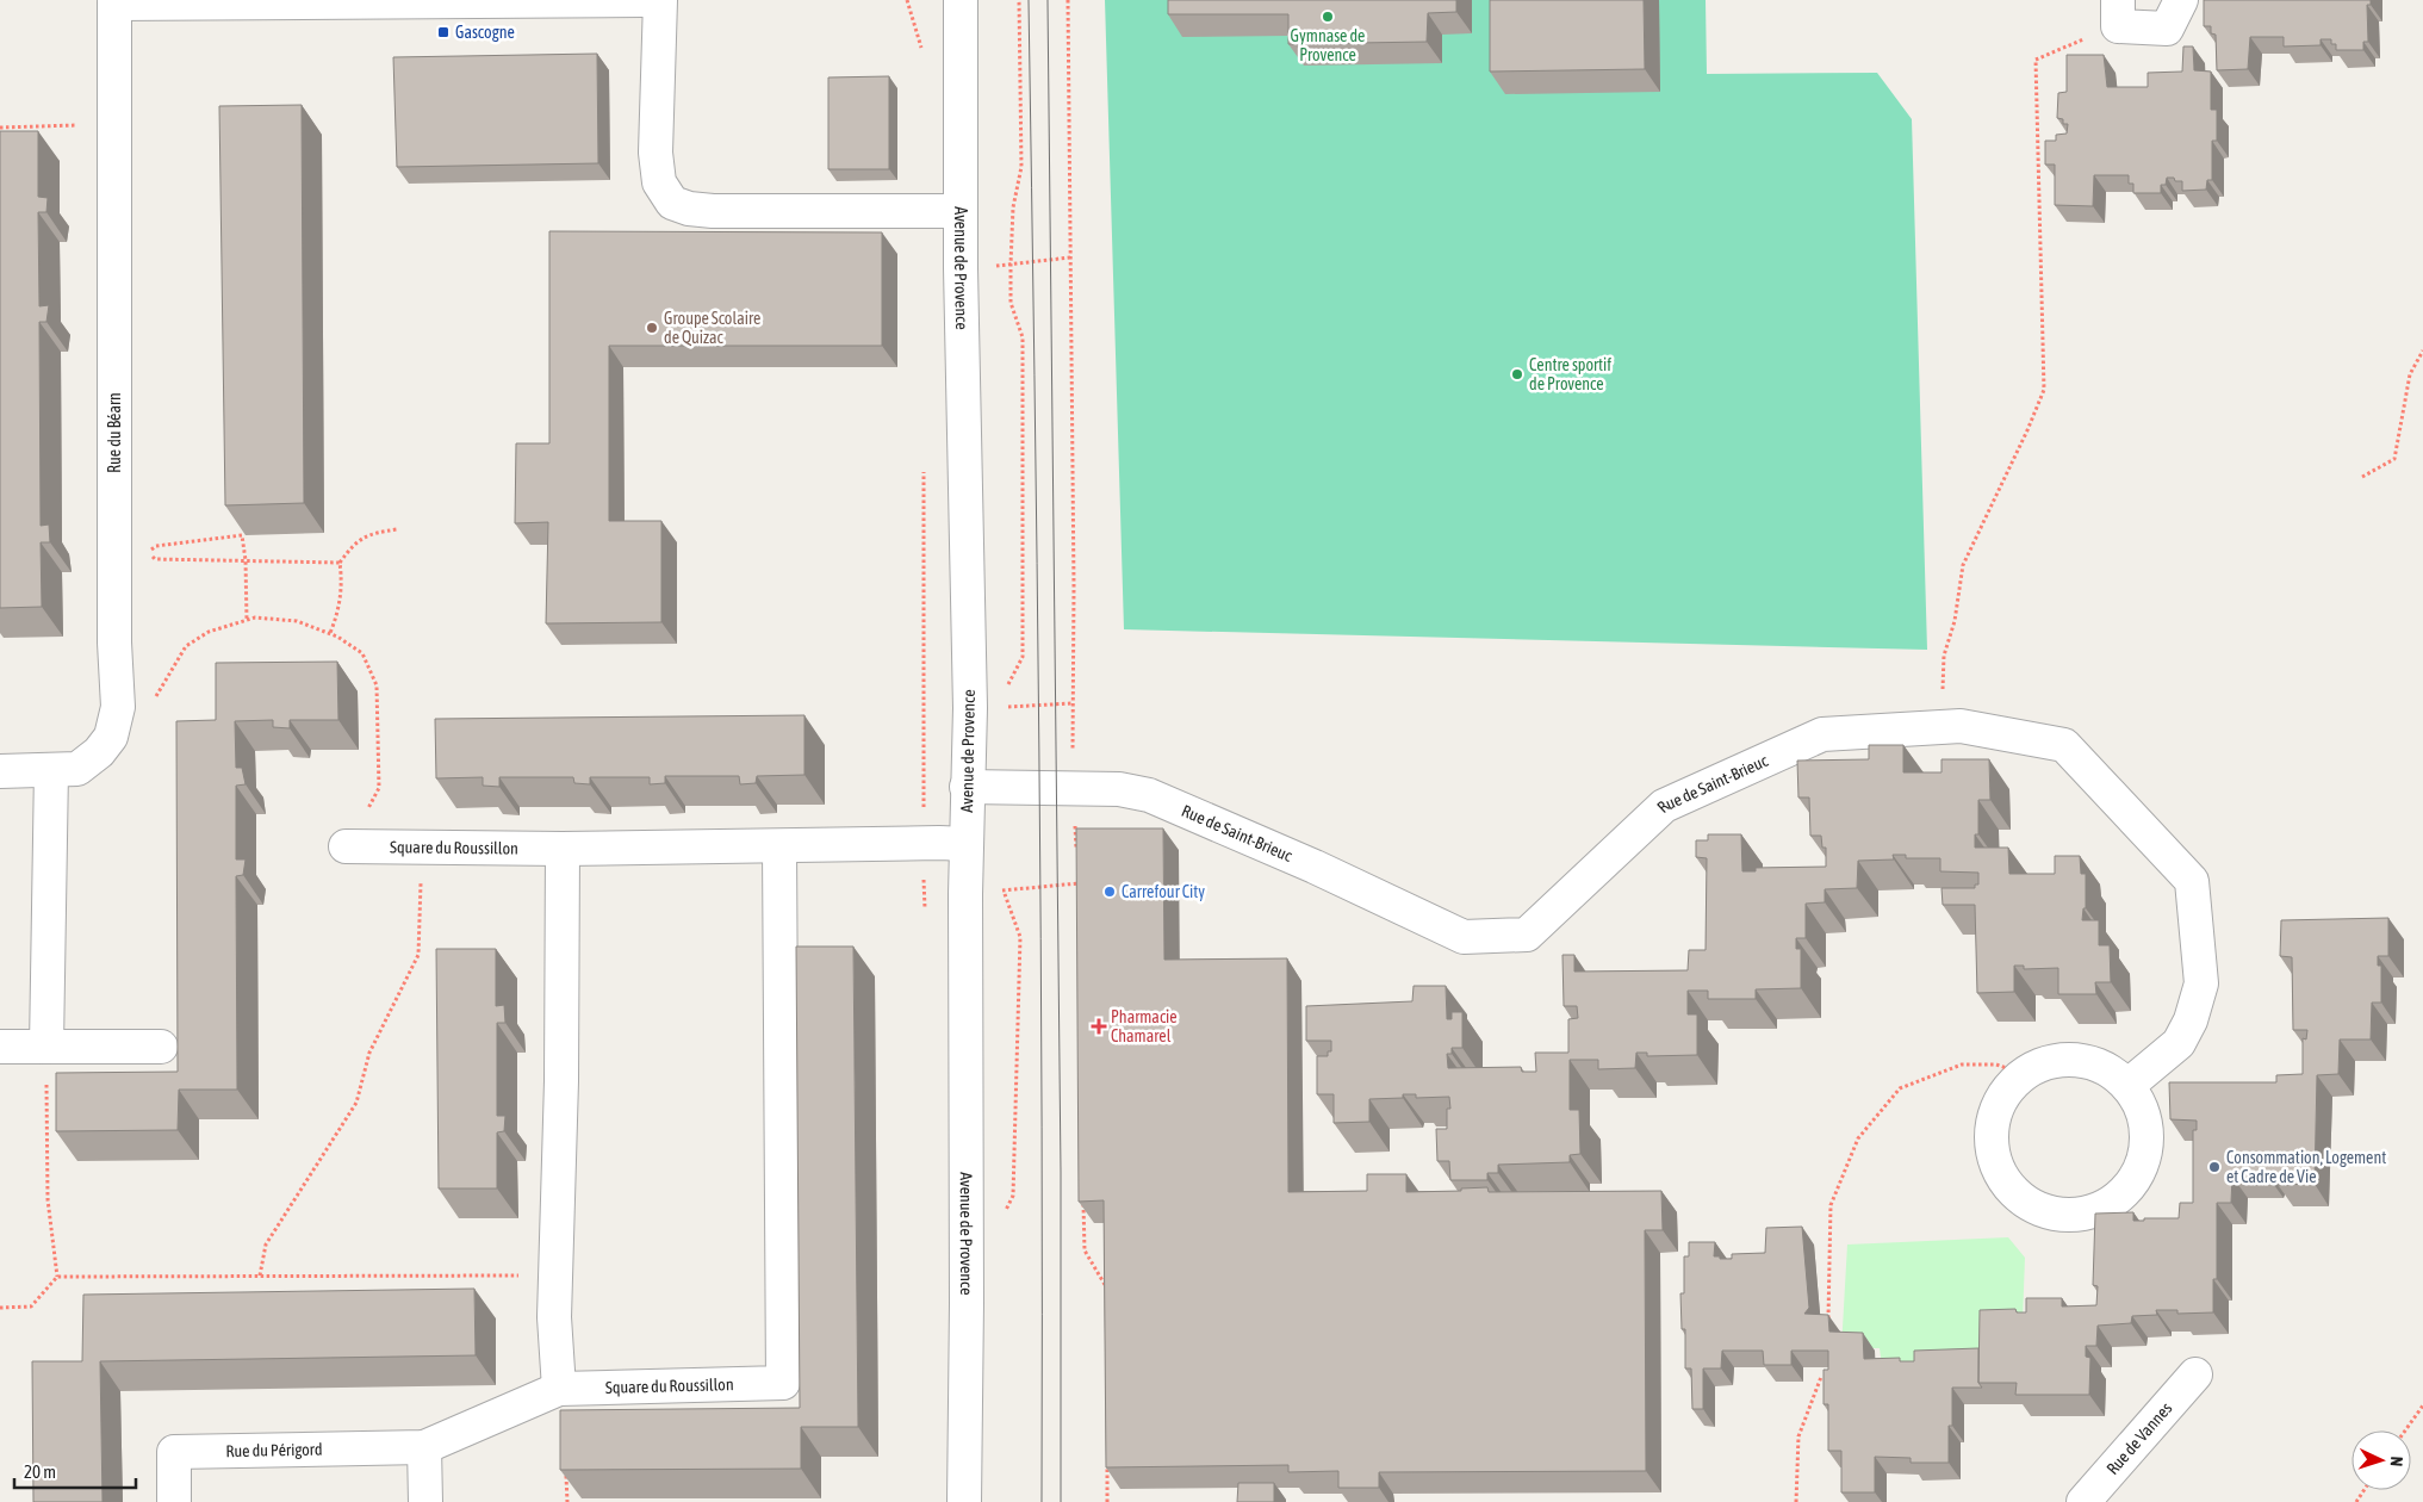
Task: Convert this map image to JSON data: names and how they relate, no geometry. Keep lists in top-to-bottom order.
{
  "streets": {
    "street": [
      "Avenue de Provence",
      "Rue du Béarn",
      "Rue de Saint-Brieuc",
      "Square du Roussillon",
      "Rue de Vannes",
      "Rue du Périgord"
    ]
  },
  "crossings": [
    ["Avenue de Provence", "Rue de Saint-Brieuc"],
    ["Avenue de Provence", "Square du Roussillon"],
    ["Square du Roussillon", "Rue du Périgord"]
  ],
  "places": {
    "other": [
      "Gymnase de Provence",
      "Groupe Scolaire de Quizac",
      "Centre sportif de Provence",
      "Carrefour City",
      "Consommation, Logement et Cadre de Vie"
    ],
    "transit": ["Gascogne"],
    "health": ["Pharmacie Chamarel"]
  },
  "scale_bar": "20 m",
  "north": "right"
}
